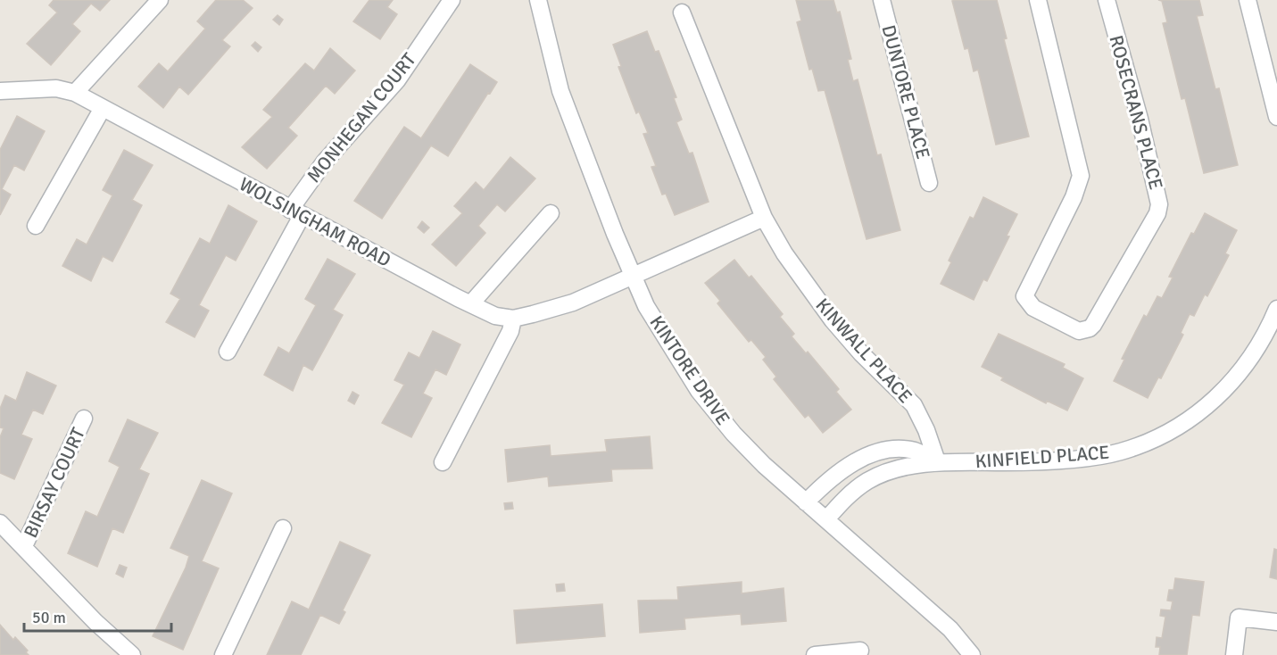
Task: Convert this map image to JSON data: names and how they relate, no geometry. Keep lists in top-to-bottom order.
{
  "streets": {
    "street": [
      "DUNTORE PLACE",
      "ROSECRANS PLACE",
      "MONHEGAN COURT",
      "WOLSINGHAM ROAD",
      "KINWALL PLACE",
      "KINTORE DRIVE",
      "KINFIELD PLACE",
      "BIRSAY COURT"
    ]
  },
  "crossings": [
    ["MONHEGAN COURT", "WOLSINGHAM ROAD"],
    ["WOLSINGHAM ROAD", "KINTORE DRIVE"],
    ["KINWALL PLACE", "KINFIELD PLACE"],
    ["KINTORE DRIVE", "KINFIELD PLACE"]
  ],
  "scale_bar": "50 m"
}
